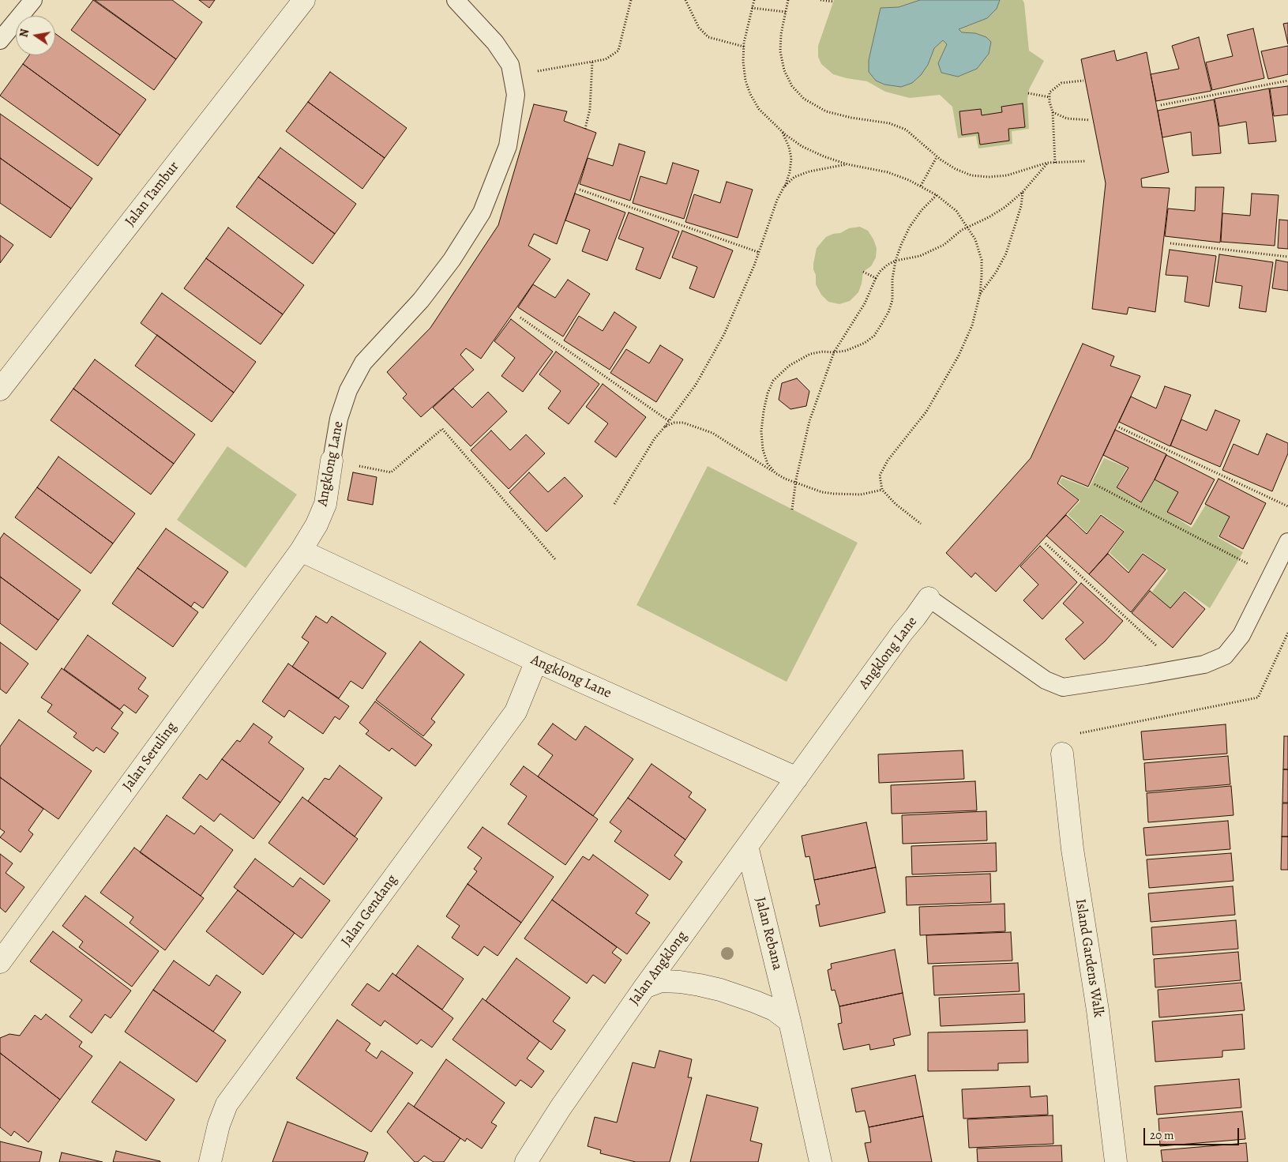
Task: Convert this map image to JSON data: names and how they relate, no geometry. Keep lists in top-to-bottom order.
{
  "streets": {
    "street": [
      "Jalan Tambur",
      "Angklong Lane",
      "Jalan Seruling",
      "Jalan Gendang",
      "Jalan Rebana",
      "Island Gardens Walk",
      "Jalan Angklong"
    ]
  },
  "crossings": [
    ["Angklong Lane", "Jalan Seruling"],
    ["Angklong Lane", "Jalan Gendang"],
    ["Angklong Lane", "Jalan Angklong"],
    ["Jalan Rebana", "Jalan Angklong"]
  ],
  "scale_bar": "20 m",
  "north": "left"
}
